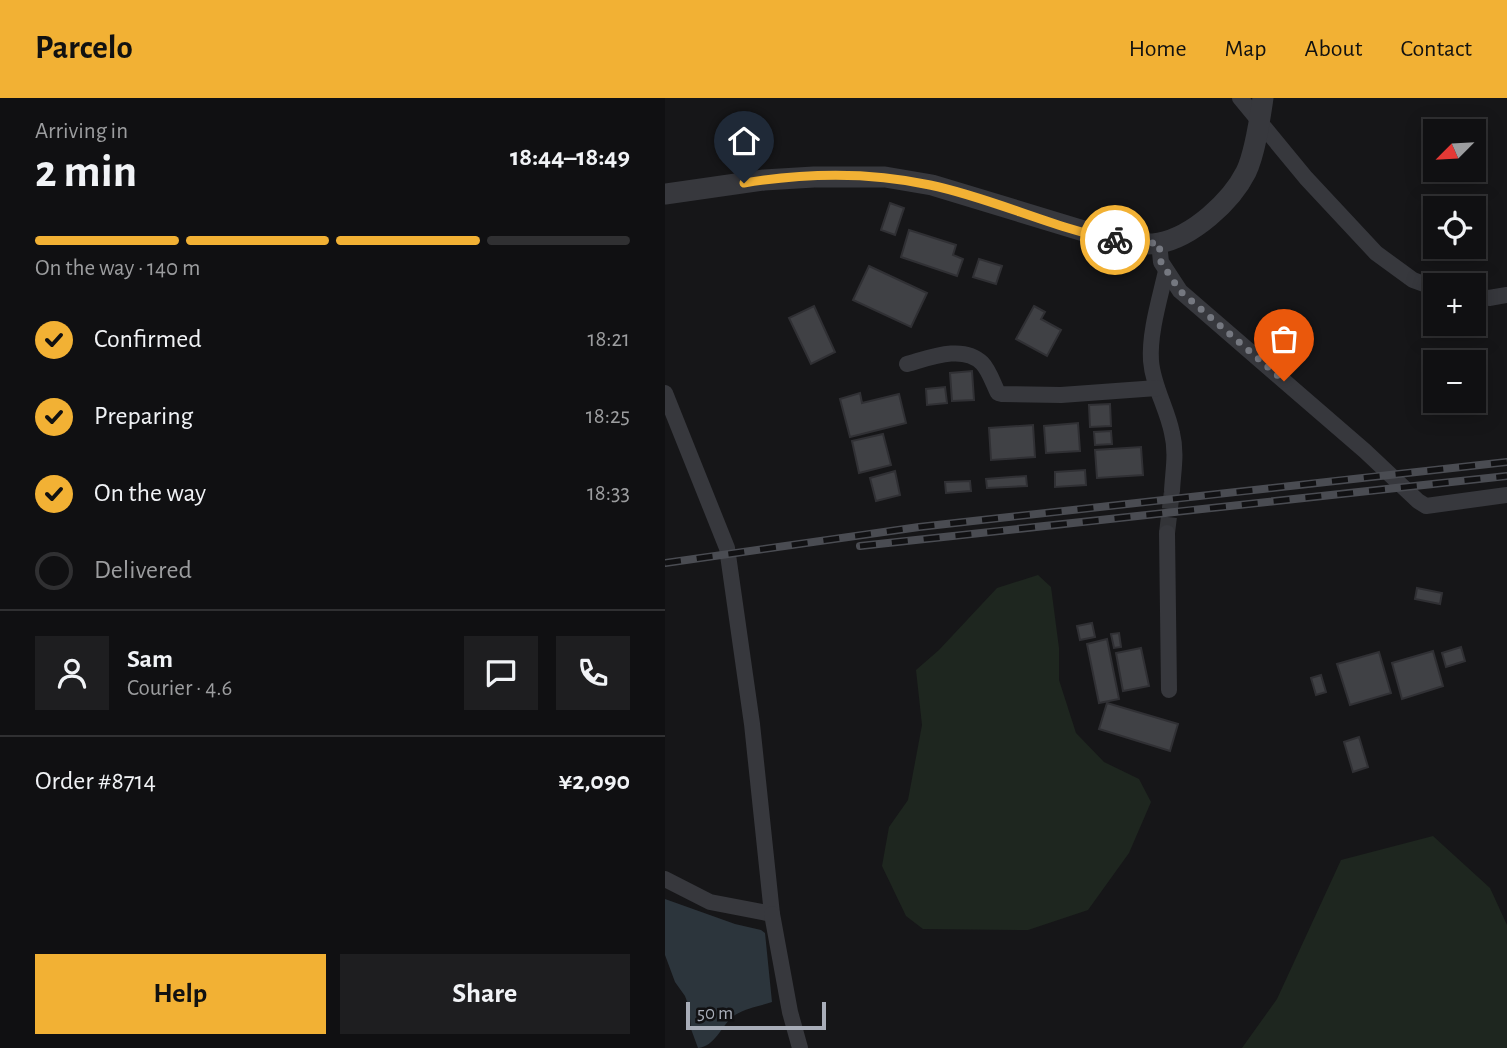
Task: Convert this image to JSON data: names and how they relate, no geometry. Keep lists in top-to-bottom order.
{
  "scale_bar": "50 m",
  "north": "bottom left",
  "page": {
    "header": "Parcelo",
    "nav": [
      "Home",
      "Map",
      "About",
      "Contact"
    ],
    "heading": ["2 min", "Arriving in", "18:44–18:49"],
    "panel": [
      "Sam",
      "Courier · 4.6",
      "Order #8714",
      "¥2,090"
    ],
    "map_buttons": ["+", "−"],
    "bar": "On the way · 140 m",
    "list": [
      ["Confirmed", "18:21"],
      ["Preparing", "18:25"],
      ["On the way", "18:33"],
      "Delivered"
    ],
    "buttons": ["Help", "Share"],
    "scale": "50 m"
  }
}
